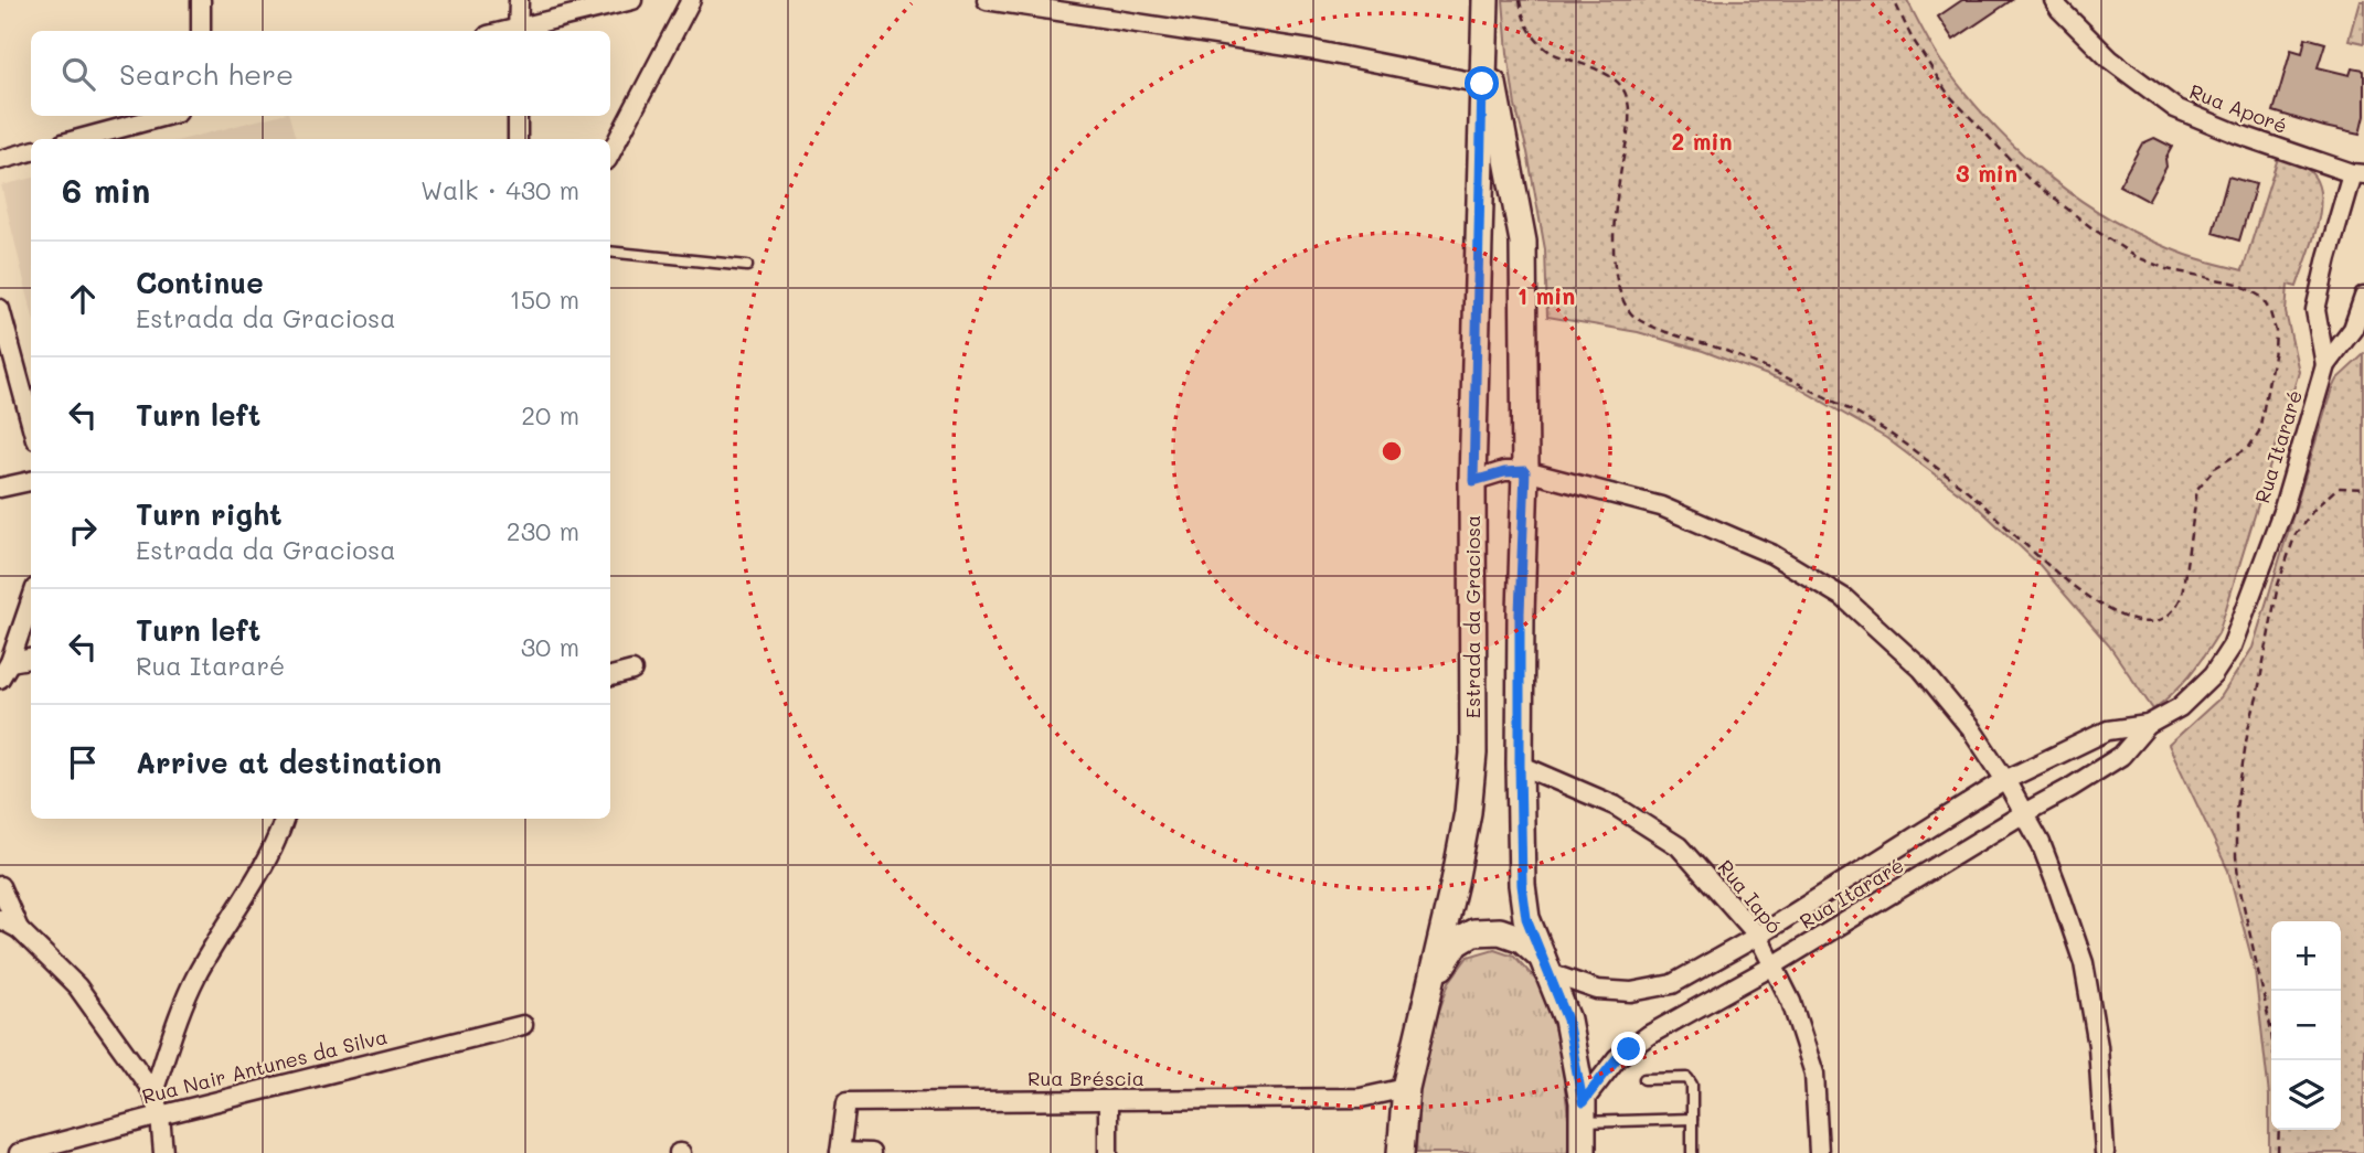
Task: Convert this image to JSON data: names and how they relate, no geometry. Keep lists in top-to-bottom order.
{
  "streets": {
    "main road": ["Estrada da Graciosa"],
    "street": [
      "Rua Aporé",
      "Rua Itararé",
      "Rua Iapó",
      "Rua Nair Antunes da Silva",
      "Rua Bréscia"
    ]
  },
  "crossings": [
    ["Rua Itararé", "Estrada da Graciosa"],
    ["Rua Itararé", "Rua Iapó"],
    ["Estrada da Graciosa", "Rua Iapó"],
    ["Estrada da Graciosa", "Rua Bréscia"]
  ],
  "page": {
    "search": "Search here",
    "heading": ["6 min", "Walk · 430 m"],
    "list": [
      ["Continue", "Estrada da Graciosa", "150 m"],
      ["Turn left", "20 m"],
      ["Turn right", "Estrada da Graciosa", "230 m"],
      ["Turn left", "Rua Itararé", "30 m"],
      "Arrive at destination"
    ],
    "map_buttons": ["+", "−"]
  },
  "rings": ["2 min", "3 min", "1 min"]
}
